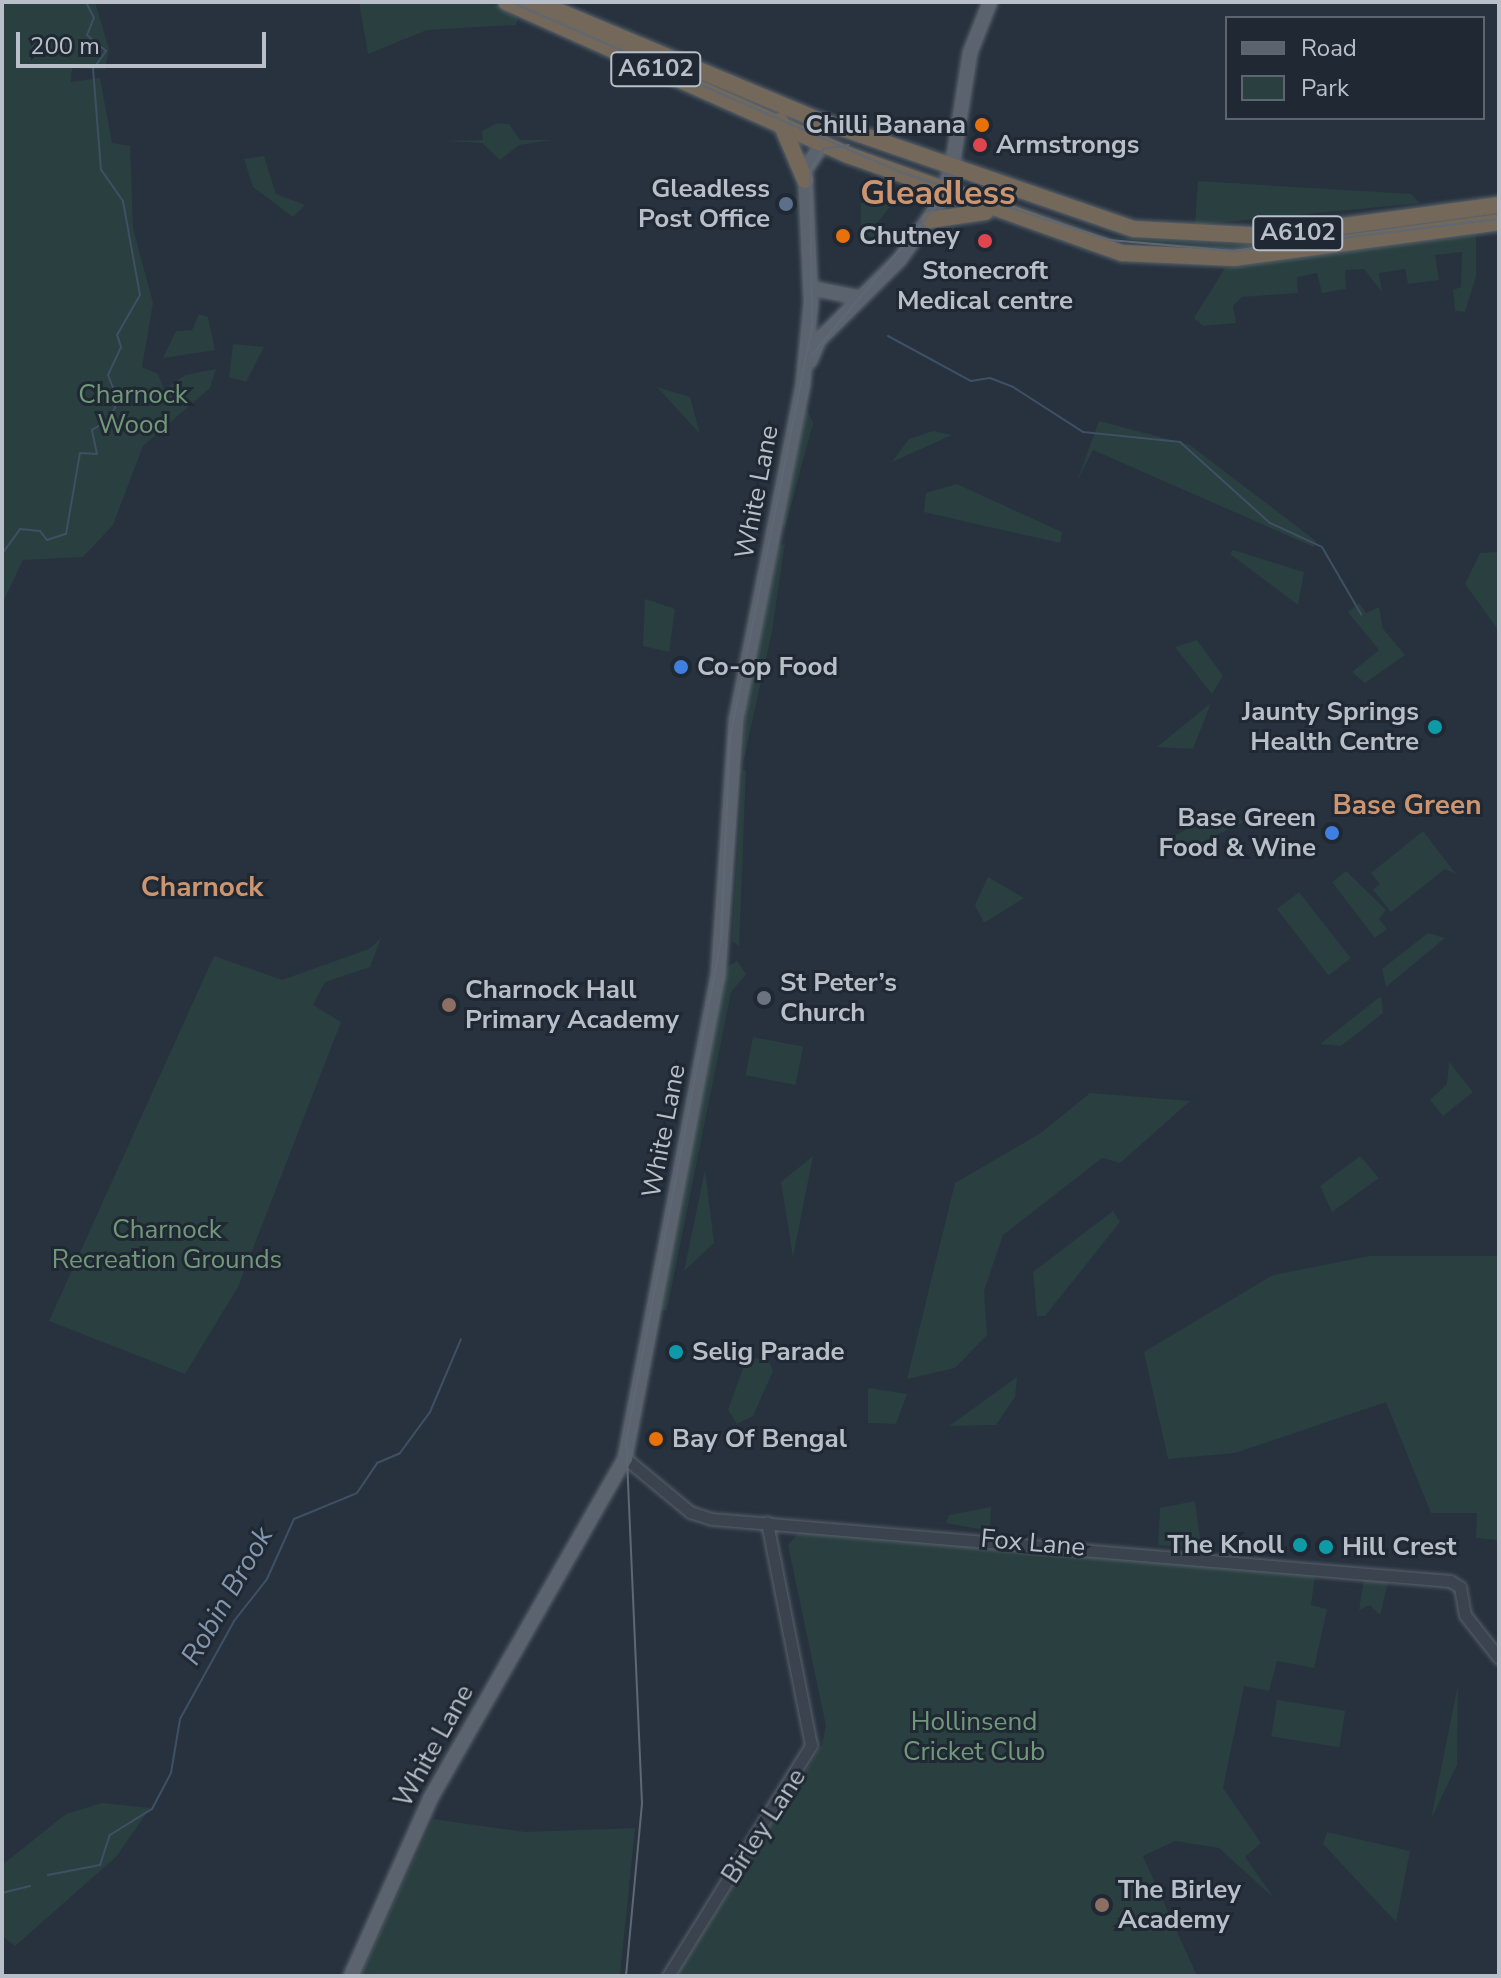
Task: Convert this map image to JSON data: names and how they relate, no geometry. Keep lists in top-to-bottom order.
{
  "streets": {
    "highway": ["A6102"],
    "main road": ["White Lane"],
    "street": ["Fox Lane", "Birley Lane"]
  },
  "crossings": [
    ["A6102", "White Lane"],
    ["White Lane", "Fox Lane"],
    ["Fox Lane", "Birley Lane"]
  ],
  "districts": ["Gleadless", "Base Green", "Charnock"],
  "water": ["Robin Brook"],
  "parks": ["Charnock Wood", "Charnock Recreation Grounds", "Hollinsend Cricket Club"],
  "places": [
    "Chilli Banana",
    "Armstrongs",
    "Gleadless Post Office",
    "Chutney",
    "Stonecroft Medical centre",
    "Co-op Food",
    "Jaunty Springs Health Centre",
    "Base Green Food & Wine",
    "St Peter’s Church",
    "Charnock Hall Primary Academy",
    "Selig Parade",
    "Bay Of Bengal",
    "The Knoll",
    "Hill Crest",
    "The Birley Academy"
  ],
  "legend": ["Road", "Park"],
  "scale_bar": "200 m"
}
